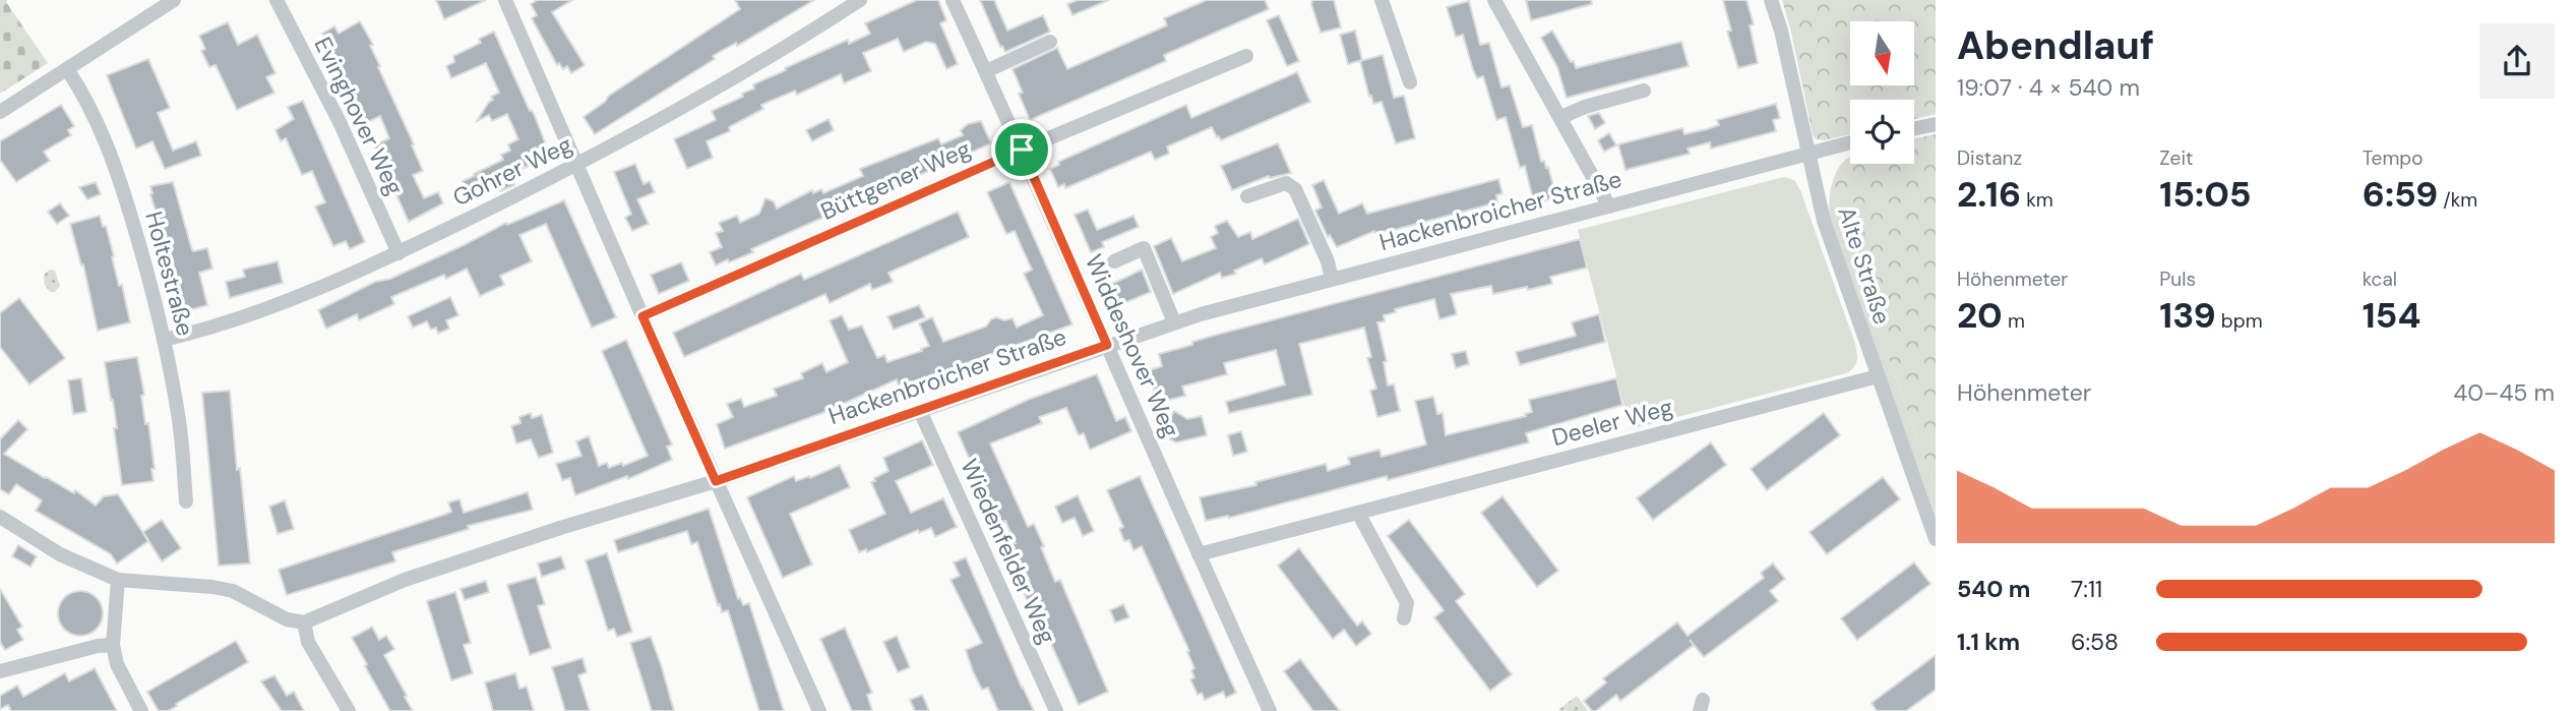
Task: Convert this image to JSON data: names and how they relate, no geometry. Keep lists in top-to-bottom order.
{
  "streets": {
    "street": [
      "Evinghover Weg",
      "Gohrer Weg",
      "Büttgener Weg",
      "Hackenbroicher Straße",
      "Alte Straße",
      "Holtestraße",
      "Widdeshover Weg",
      "Deeler Weg",
      "Wiedenfelder Weg"
    ]
  },
  "crossings": [
    ["Evinghover Weg", "Gohrer Weg"],
    ["Gohrer Weg", "Holtestraße"],
    ["Büttgener Weg", "Widdeshover Weg"],
    ["Hackenbroicher Straße", "Alte Straße"],
    ["Hackenbroicher Straße", "Widdeshover Weg"],
    ["Hackenbroicher Straße", "Wiedenfelder Weg"],
    ["Alte Straße", "Deeler Weg"],
    ["Widdeshover Weg", "Deeler Weg"]
  ],
  "north": "bottom",
  "page": {
    "heading": ["Abendlauf", "19:07 · 4 × 540 m"],
    "stats": [
      ["Distanz", "2.16 km"],
      ["Zeit", "15:05"],
      ["Tempo", "6:59 /km"],
      ["Höhenmeter", "20 m"],
      ["Puls", "139 bpm"],
      ["kcal", "154"]
    ],
    "chart": ["Höhenmeter", "40–45 m"],
    "list": [
      {
        "name": "540 m",
        "note": "7:11"
      },
      {
        "name": "1.1 km",
        "note": "6:58"
      }
    ]
  }
}
